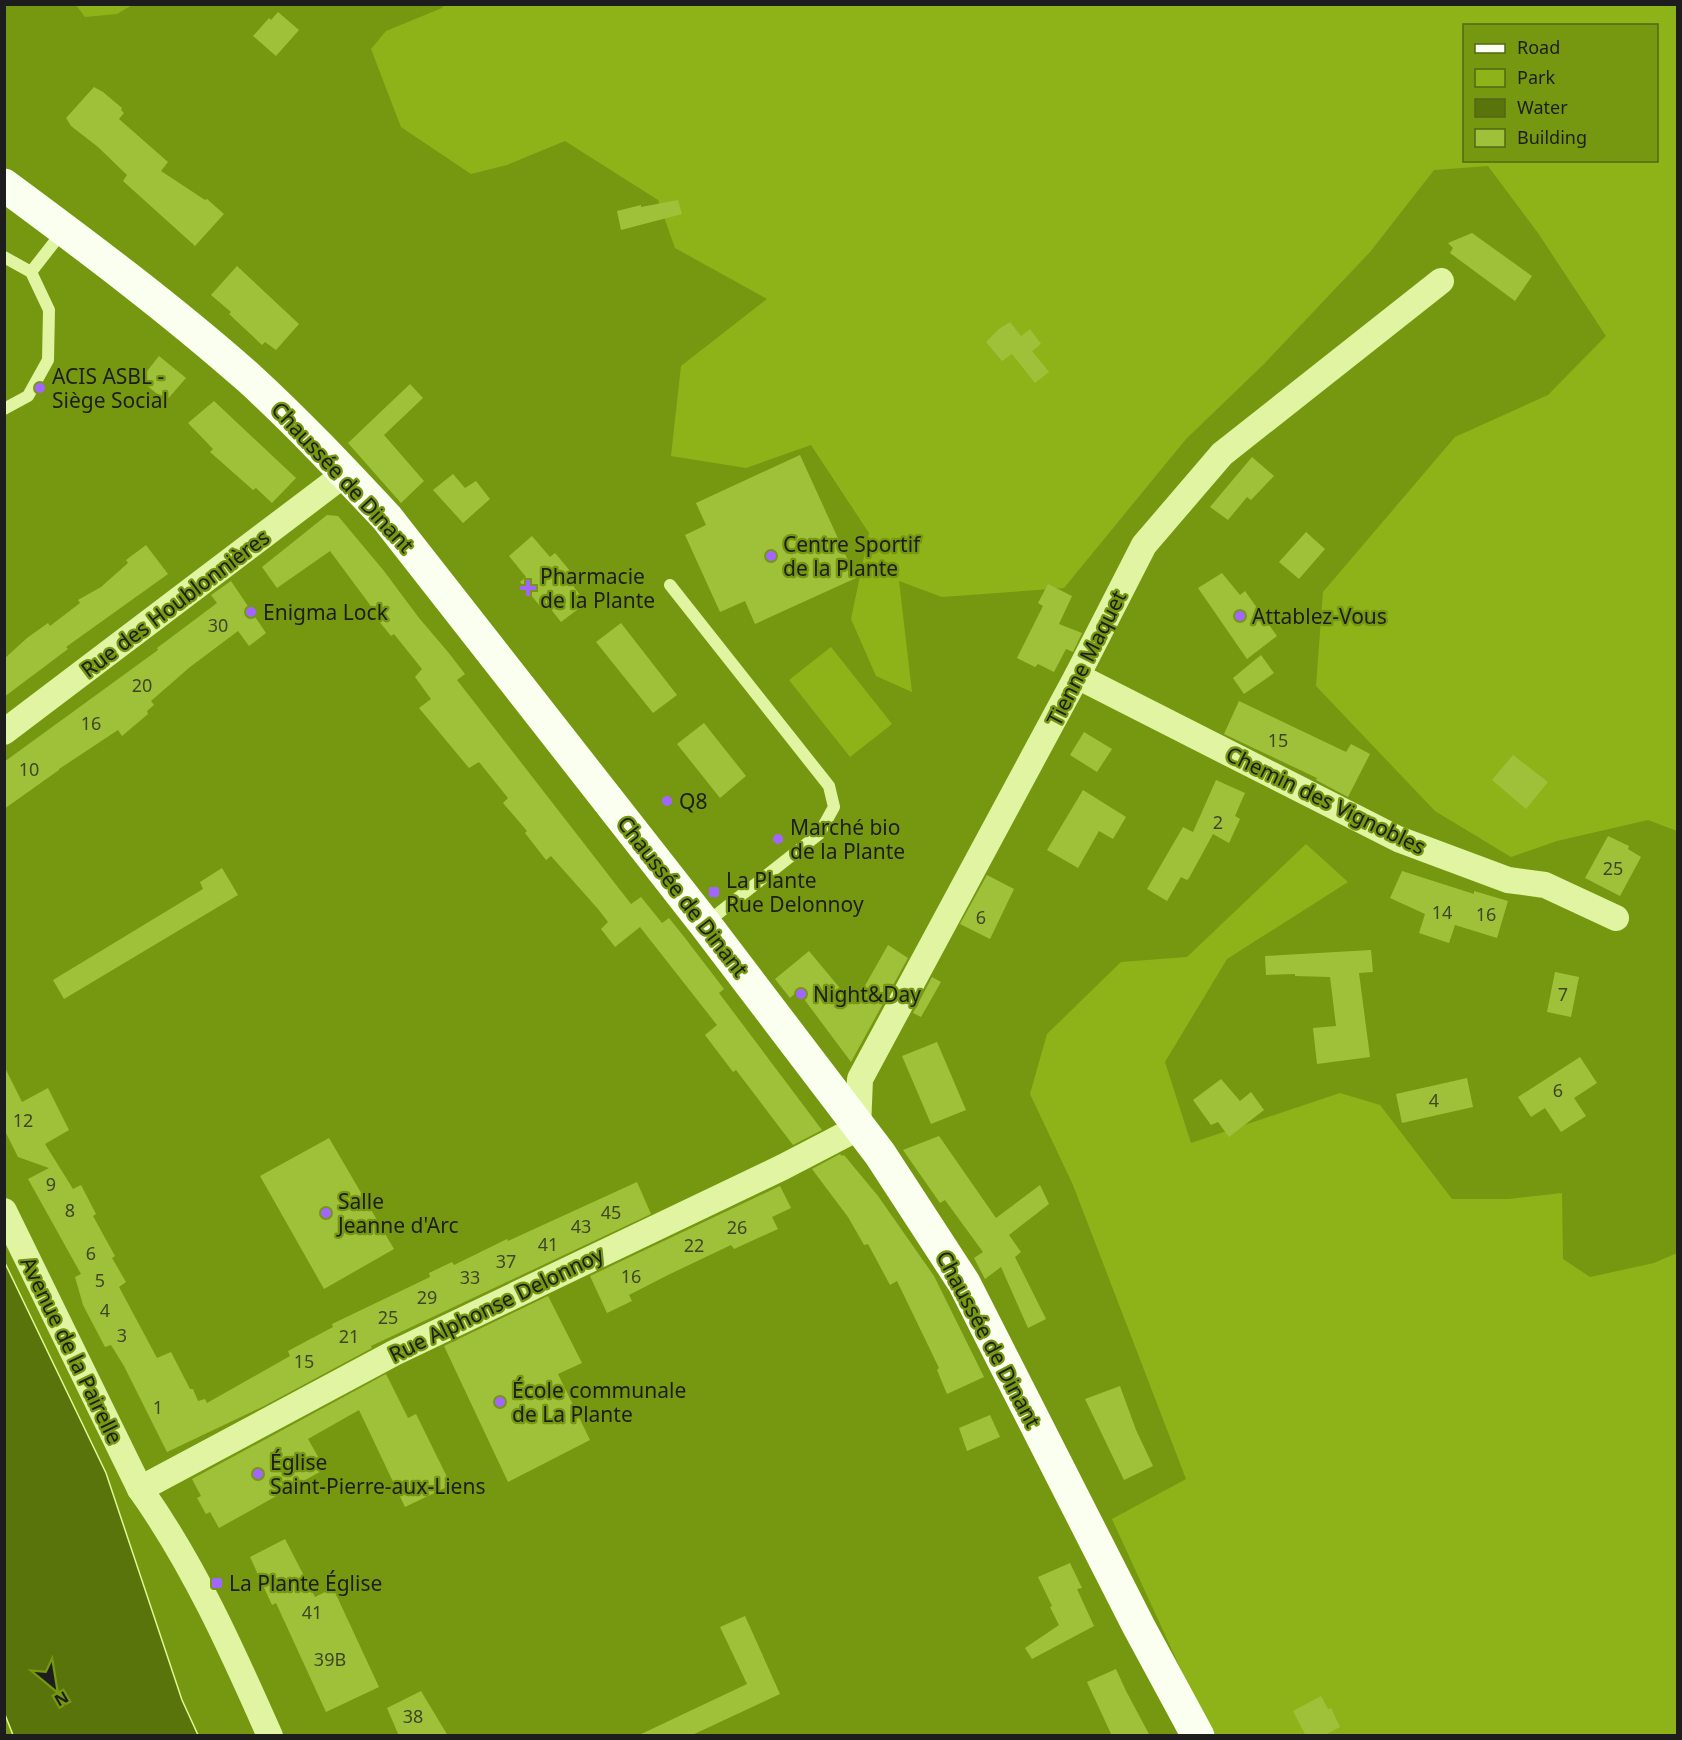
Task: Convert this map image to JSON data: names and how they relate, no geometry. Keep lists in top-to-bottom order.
{
  "streets": {
    "main road": ["Chaussée de Dinant"],
    "street": [
      "Rue des Houblonnières",
      "Tienne Maquet",
      "Chemin des Vignobles",
      "Rue Alphonse Delonnoy",
      "Avenue de la Pairelle"
    ]
  },
  "crossings": [
    ["Chaussée de Dinant", "Rue des Houblonnières"],
    ["Chaussée de Dinant", "Tienne Maquet"],
    ["Chaussée de Dinant", "Rue Alphonse Delonnoy"],
    ["Tienne Maquet", "Chemin des Vignobles"],
    ["Tienne Maquet", "Rue Alphonse Delonnoy"],
    ["Rue Alphonse Delonnoy", "Avenue de la Pairelle"]
  ],
  "places": {
    "other": [
      "ACIS ASBL - Siège Social",
      "Centre Sportif de la Plante",
      "Enigma Lock",
      "Attablez-Vous",
      "Q8",
      "Marché bio de la Plante",
      "Night&Day",
      "Salle Jeanne d'Arc",
      "École communale de La Plante",
      "Église Saint-Pierre-aux-Liens"
    ],
    "health": ["Pharmacie de la Plante"],
    "transit": ["La Plante Rue Delonnoy", "La Plante Église"]
  },
  "house_numbers": [
    "30",
    "20",
    "16",
    "15",
    "10",
    "2",
    "25",
    "14",
    "16",
    "6",
    "7",
    "6",
    "4",
    "12",
    "9",
    "8",
    "45",
    "43",
    "26",
    "41",
    "22",
    "6",
    "37",
    "16",
    "33",
    "5",
    "29",
    "4",
    "25",
    "3",
    "21",
    "15",
    "1",
    "41",
    "39B",
    "38"
  ],
  "legend": [
    "Road",
    "Park",
    "Water",
    "Building"
  ],
  "north": "bottom right"
}
